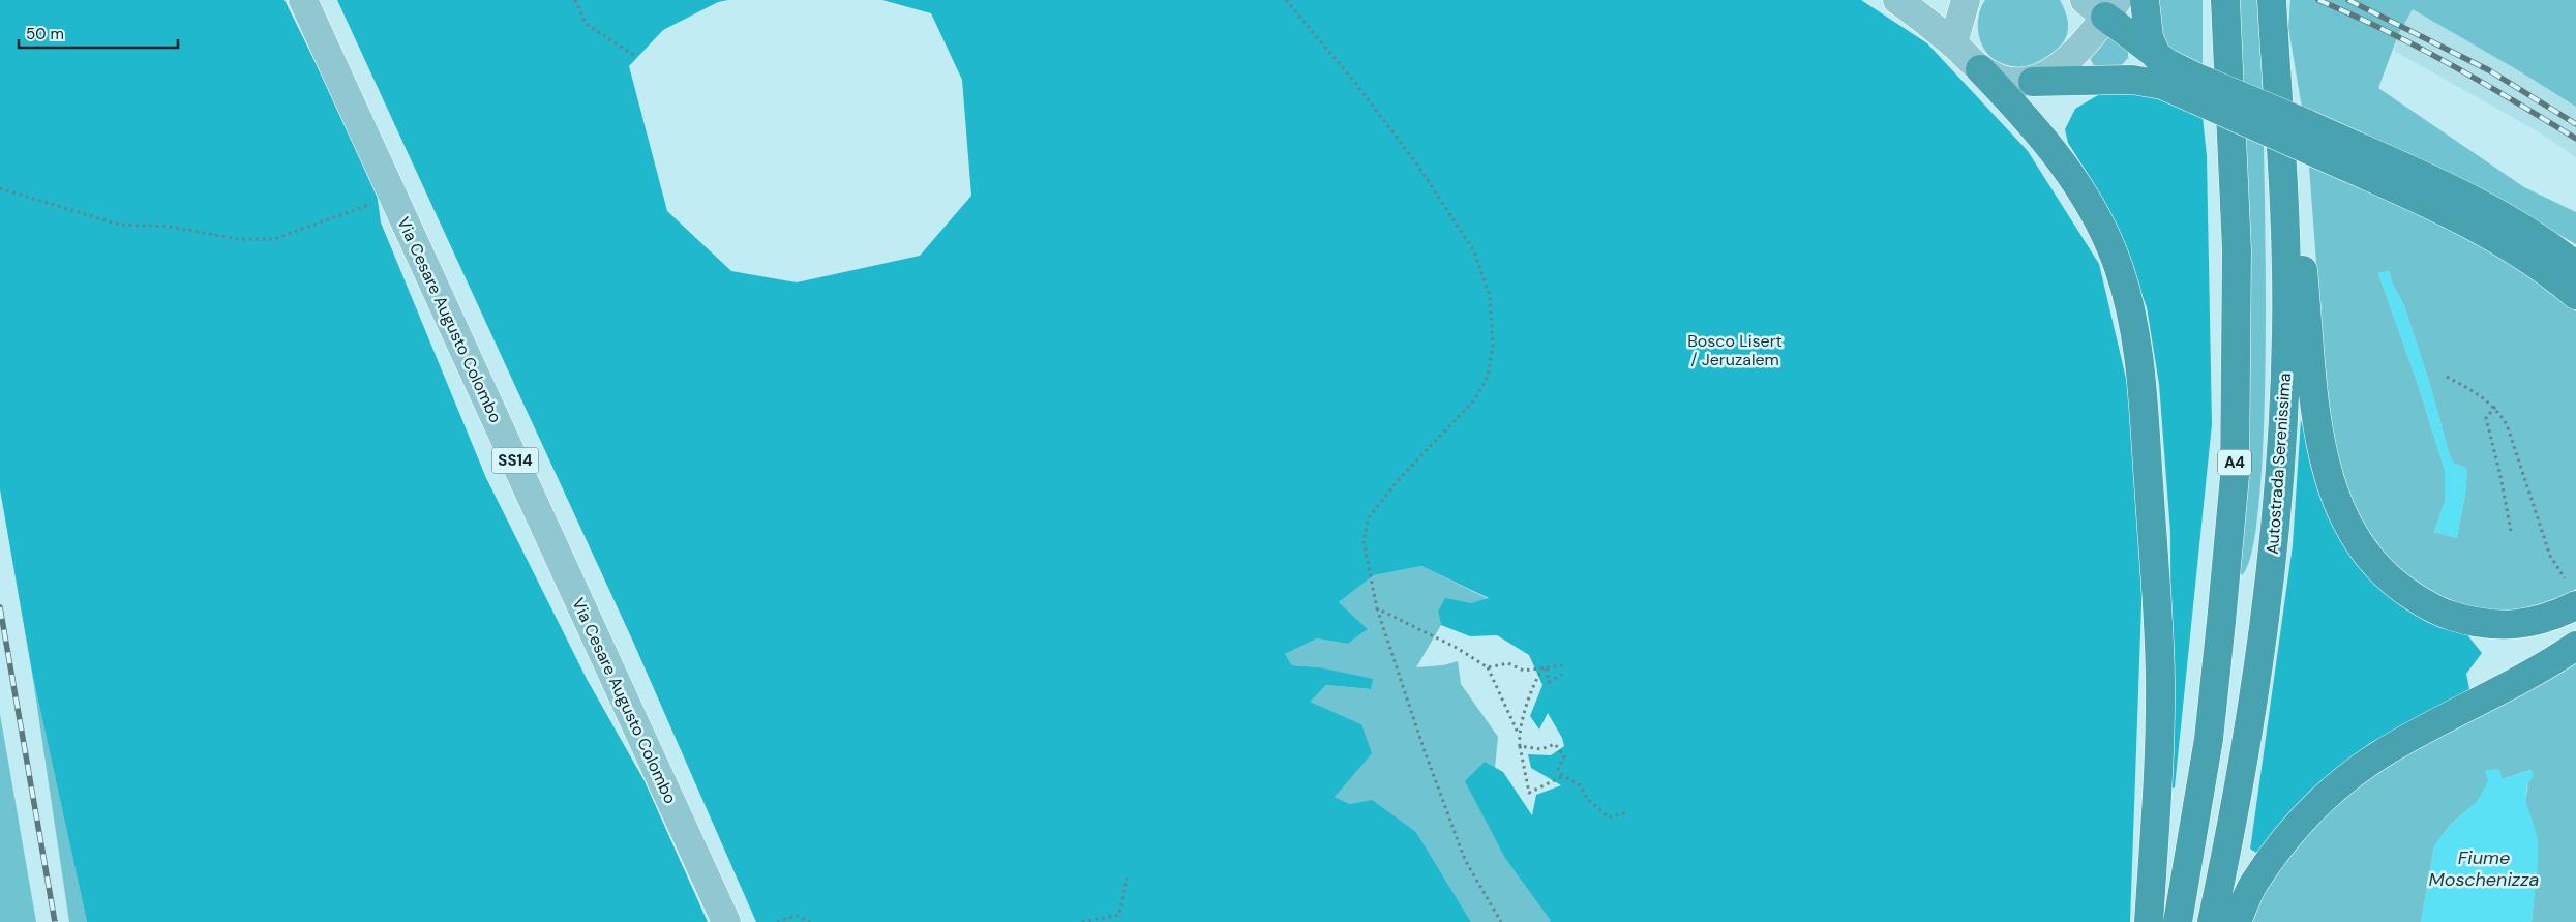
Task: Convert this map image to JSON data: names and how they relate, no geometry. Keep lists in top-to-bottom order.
{
  "streets": {
    "highway": ["A4", "Autostrada Serenissima"],
    "main road": ["Via Cesare Augusto Colombo", "SS14"]
  },
  "water": ["Fiume Moschenizza"],
  "parks": ["Bosco Lisert / Jeruzalem"],
  "scale_bar": "50 m"
}
